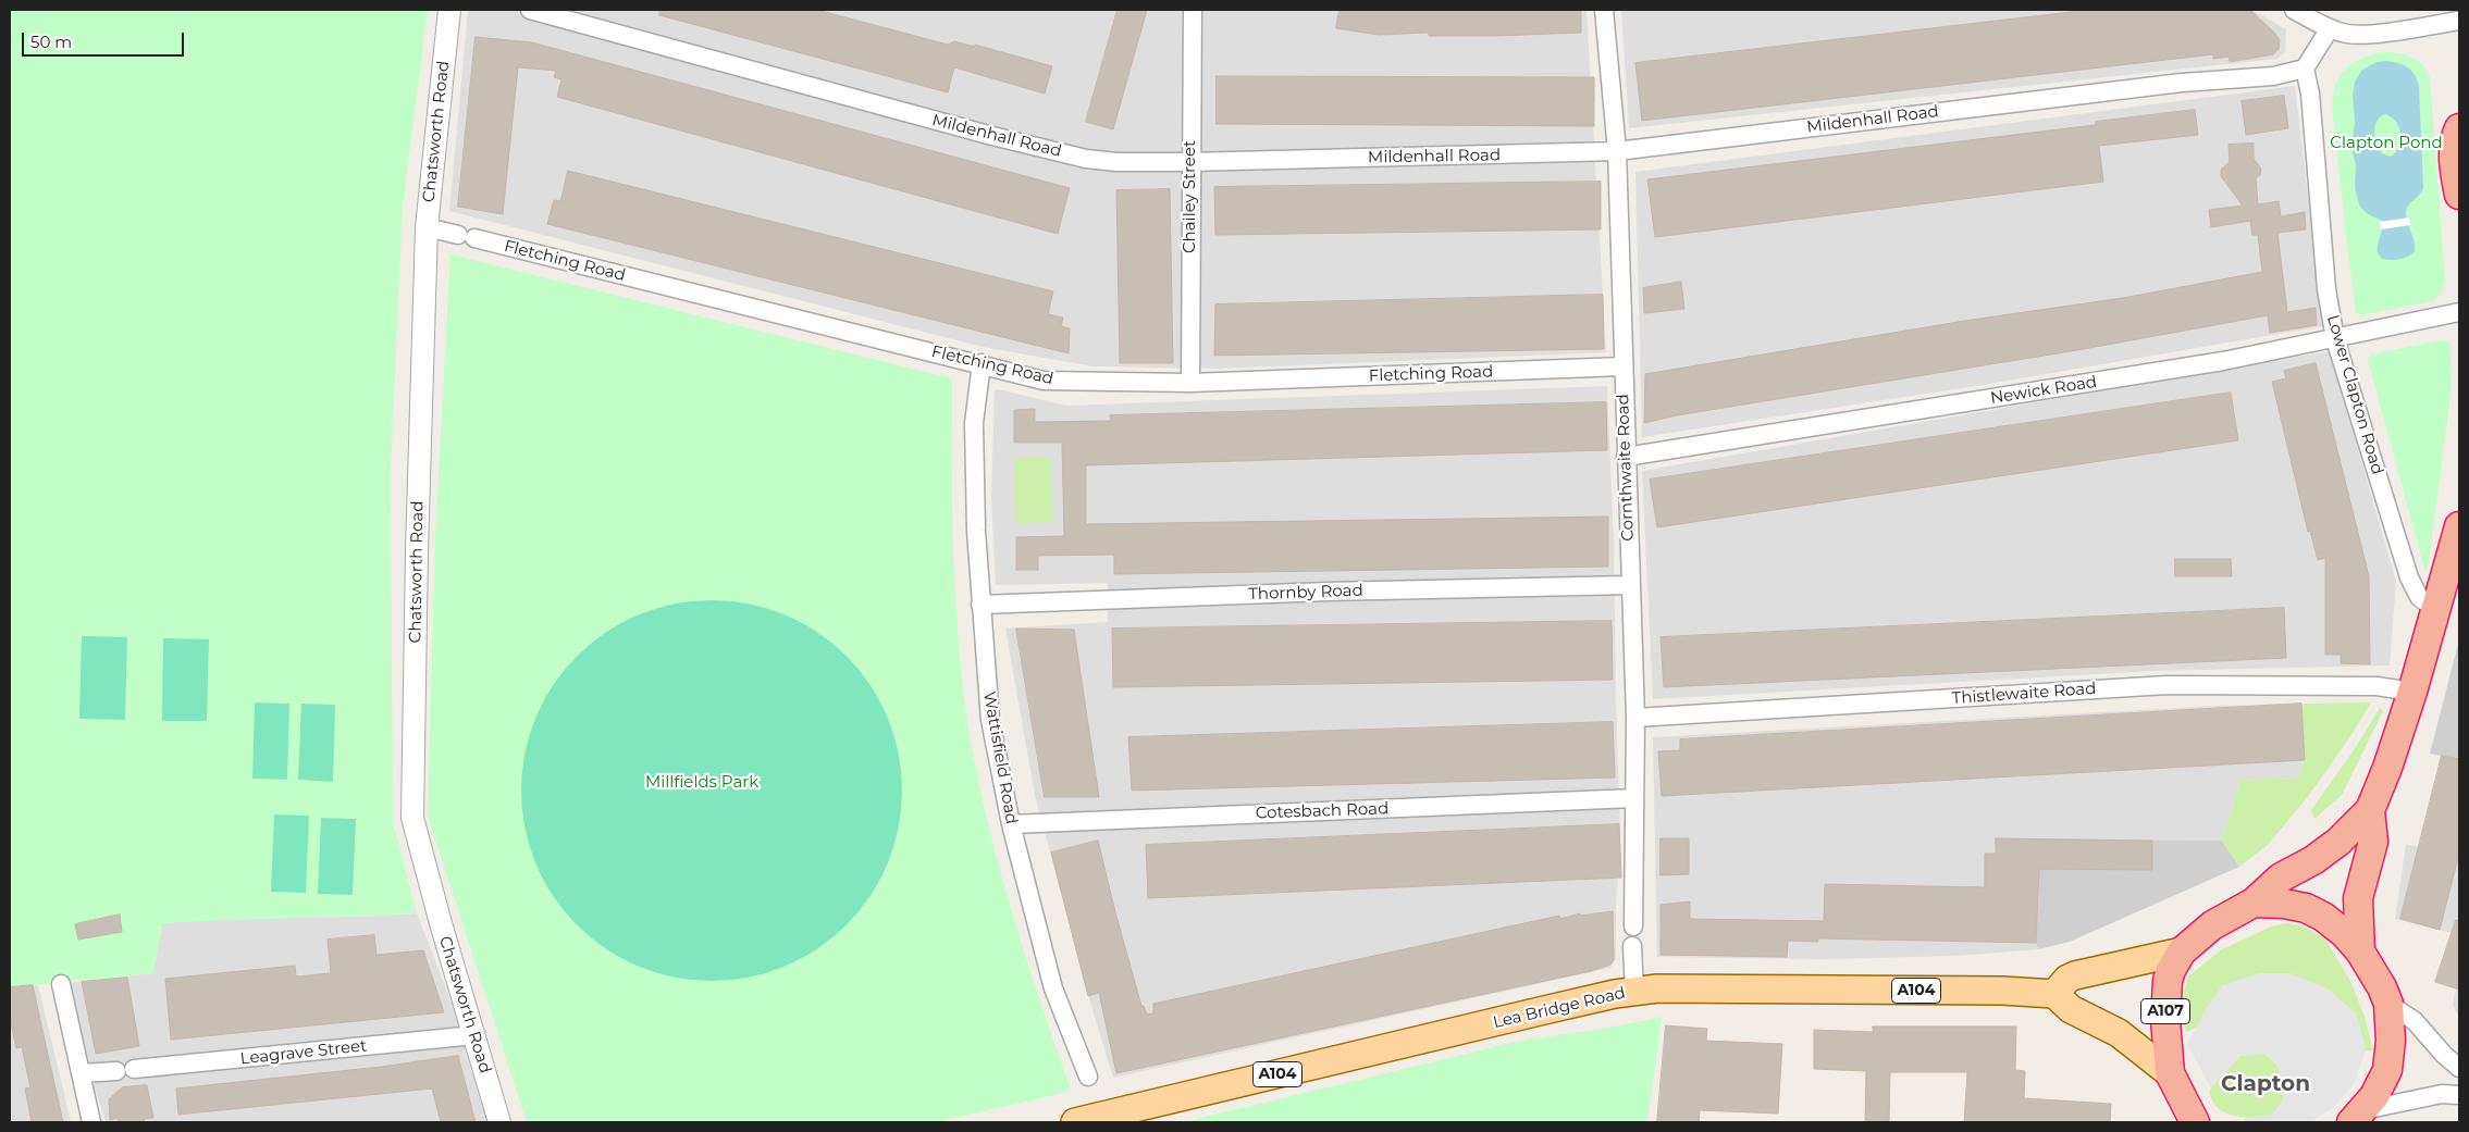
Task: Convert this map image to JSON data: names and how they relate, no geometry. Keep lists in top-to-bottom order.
{
  "streets": {
    "highway": ["A107"],
    "main road": ["A104", "Lea Bridge Road"],
    "street": [
      "Mildenhall Road",
      "Chatsworth Road",
      "Chailey Street",
      "Fletching Road",
      "Newick Road",
      "Lower Clapton Road",
      "Cornthwaite Road",
      "Thornby Road",
      "Thistlewaite Road",
      "Wattisfield Road",
      "Cotesbach Road",
      "Leagrave Street"
    ]
  },
  "crossings": [
    ["Mildenhall Road", "Chailey Street"],
    ["Mildenhall Road", "Lower Clapton Road"],
    ["Mildenhall Road", "Cornthwaite Road"],
    ["Chatsworth Road", "Fletching Road"],
    ["Chatsworth Road", "Leagrave Street"],
    ["Chailey Street", "Fletching Road"],
    ["Fletching Road", "Cornthwaite Road"],
    ["Fletching Road", "Wattisfield Road"],
    ["Newick Road", "Lower Clapton Road"],
    ["Newick Road", "Cornthwaite Road"],
    ["Lower Clapton Road", "A107"],
    ["Cornthwaite Road", "Thornby Road"],
    ["Cornthwaite Road", "Thistlewaite Road"],
    ["Cornthwaite Road", "Cotesbach Road"],
    ["Thornby Road", "Wattisfield Road"],
    ["Thistlewaite Road", "A107"],
    ["Wattisfield Road", "Cotesbach Road"]
  ],
  "districts": ["Clapton"],
  "parks": ["Clapton Pond", "Millfields Park"],
  "scale_bar": "50 m"
}
